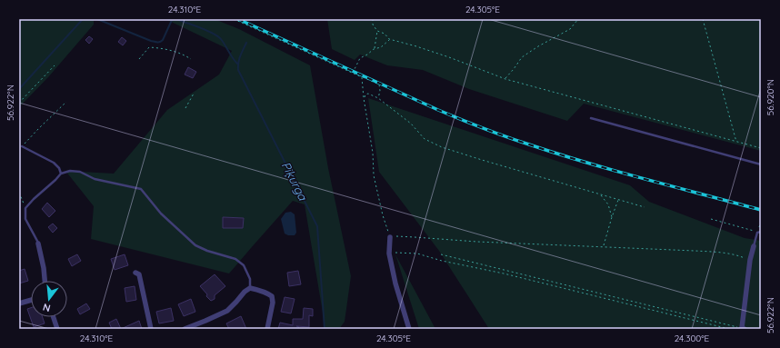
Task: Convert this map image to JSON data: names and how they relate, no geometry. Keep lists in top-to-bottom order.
{
  "water": ["Piķurga"],
  "north": "bottom",
  "coordinates": [
    "24.310°E",
    "24.305°E",
    "56.920°N",
    "56.922°N",
    "24.300°E"
  ]
}
